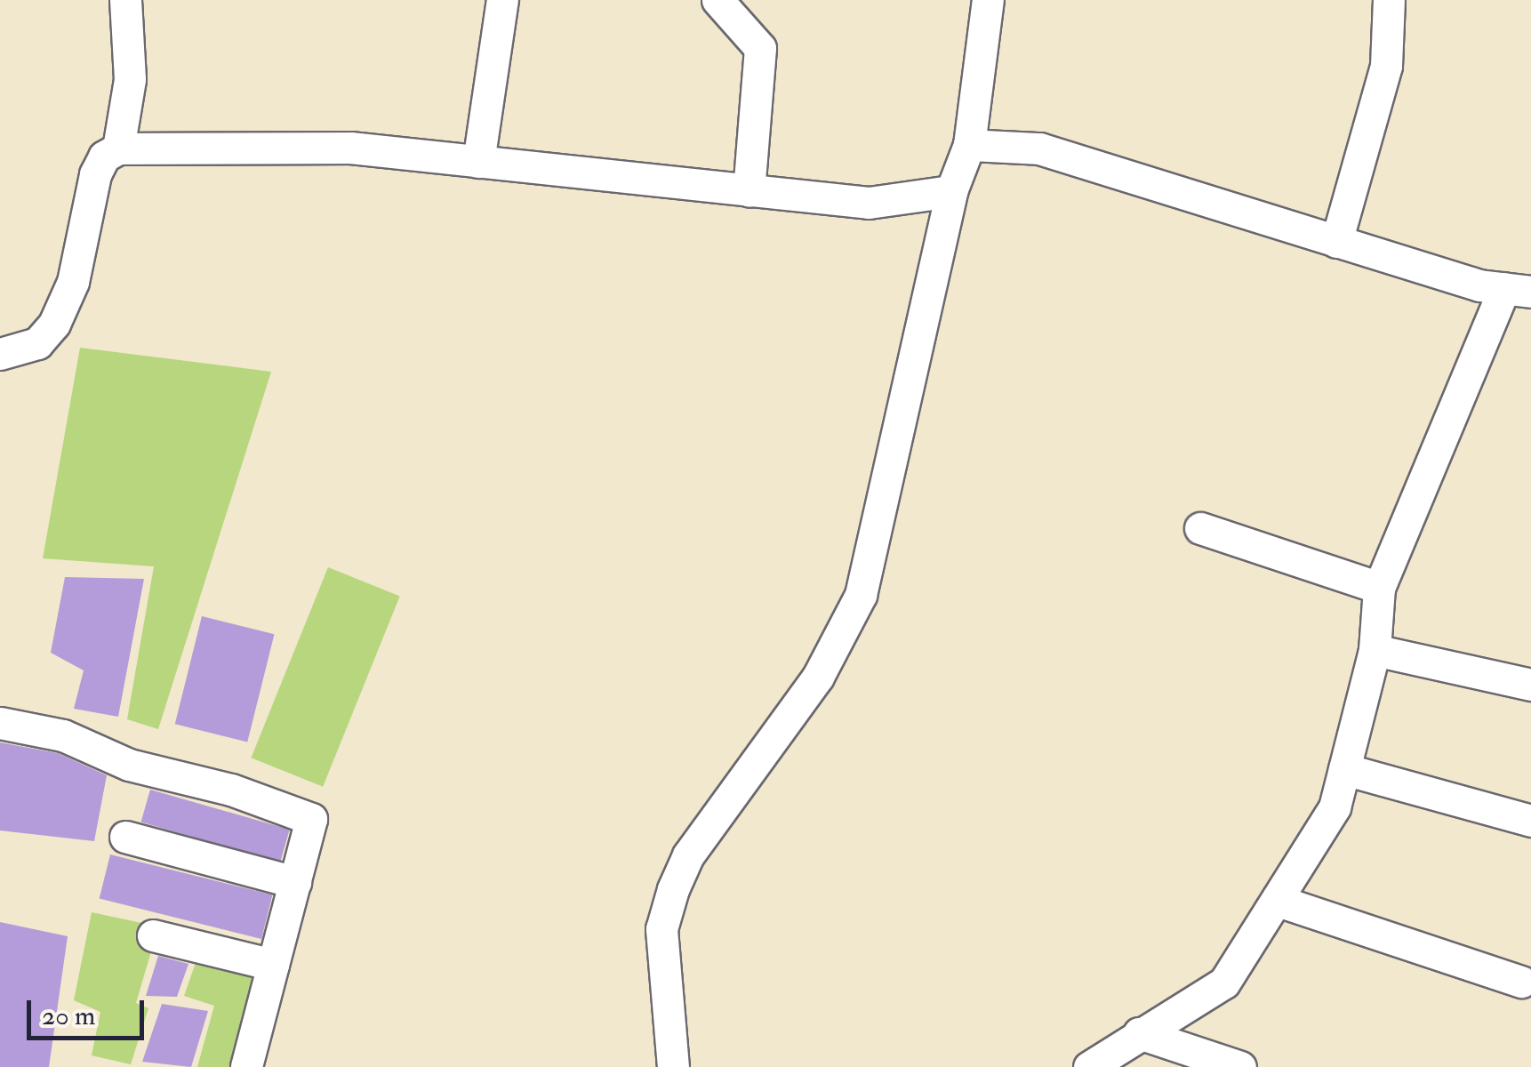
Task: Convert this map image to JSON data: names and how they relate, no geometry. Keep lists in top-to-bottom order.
{
  "scale_bar": "20 m"
}
